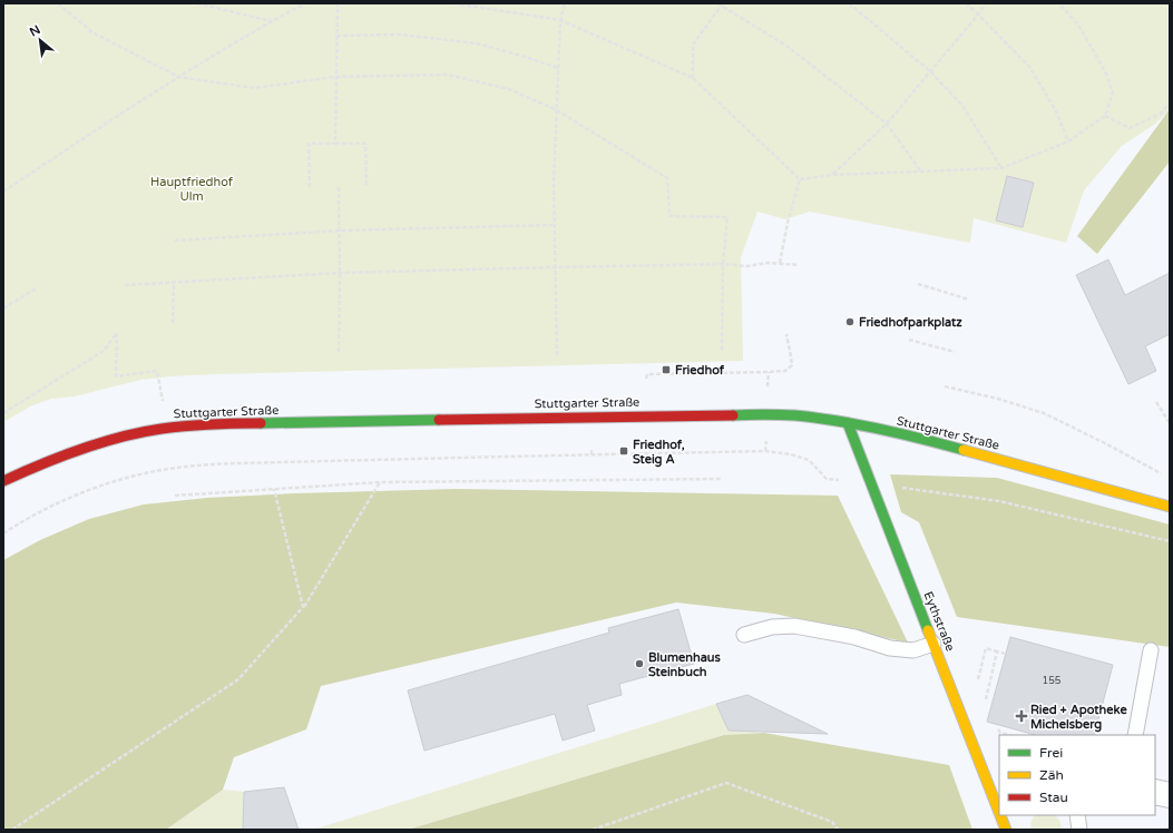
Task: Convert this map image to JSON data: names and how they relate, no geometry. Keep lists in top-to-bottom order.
{
  "streets": {
    "main road": ["Stuttgarter Straße", "Eythstraße"]
  },
  "crossings": [
    ["Stuttgarter Straße", "Eythstraße"]
  ],
  "parks": ["Hauptfriedhof Ulm"],
  "places": {
    "other": ["Friedhofparkplatz", "Blumenhaus Steinbuch"],
    "transit": ["Friedhof", "Friedhof, Steig A"],
    "health": ["Ried + Apotheke Michelsberg"]
  },
  "house_numbers": ["155"],
  "legend": ["Frei", "Zäh", "Stau"],
  "north": "top left"
}
